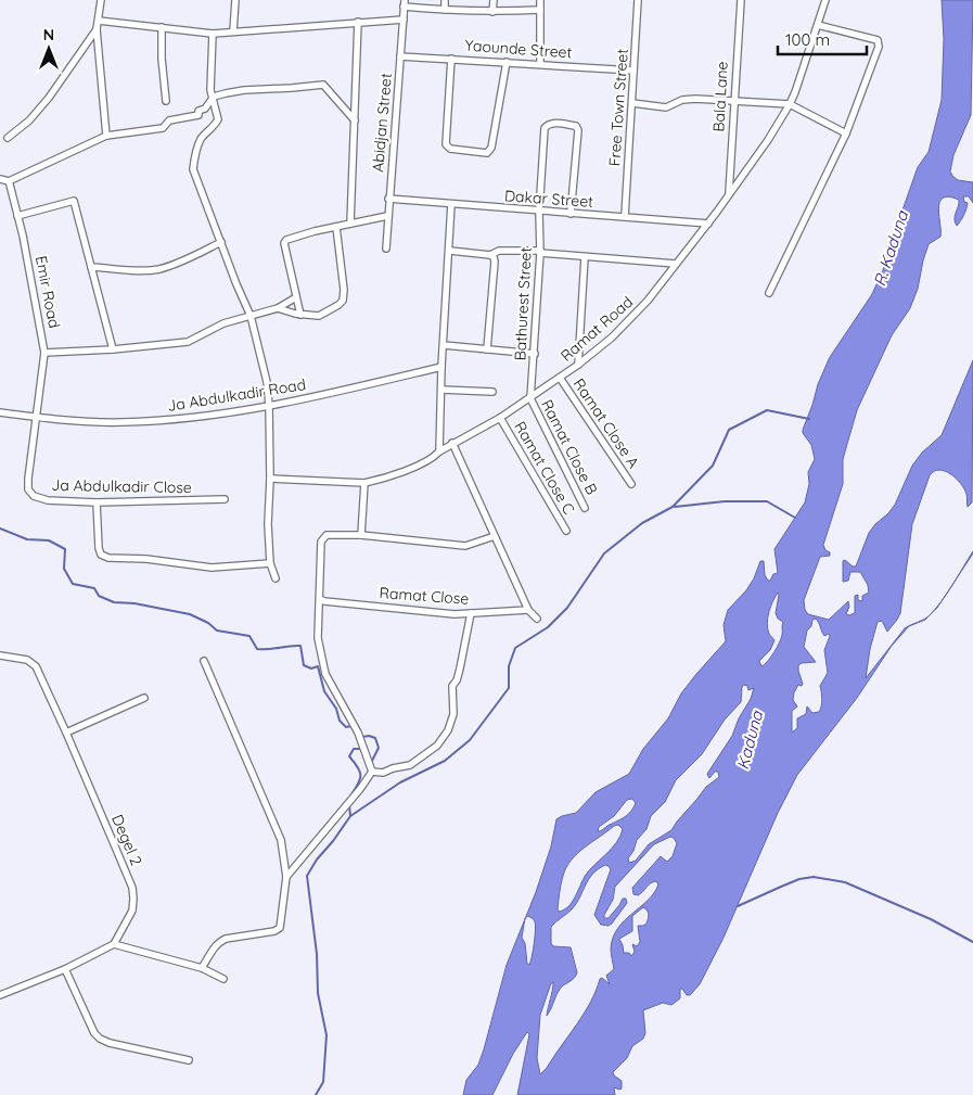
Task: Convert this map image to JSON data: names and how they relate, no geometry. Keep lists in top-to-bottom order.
{
  "streets": {
    "street": [
      "Yaounde Street",
      "Bala Lane",
      "Free Town Street",
      "Abidjan Street",
      "Dakar Street",
      "Emir Road",
      "Bathurest Street",
      "Ramat Road",
      "Ja Abdulkadir Road",
      "Ramat Close A",
      "Ramat Close B",
      "Ramat Close C",
      "Ja Abdulkadir Close",
      "Ramat Close",
      "Degel 2"
    ]
  },
  "crossings": [
    ["Yaounde Street", "Free Town Street"],
    ["Yaounde Street", "Abidjan Street"],
    ["Bala Lane", "Ramat Road"],
    ["Free Town Street", "Dakar Street"],
    ["Abidjan Street", "Dakar Street"],
    ["Dakar Street", "Bathurest Street"],
    ["Dakar Street", "Ramat Road"],
    ["Emir Road", "Ja Abdulkadir Road"],
    ["Emir Road", "Ja Abdulkadir Close"],
    ["Bathurest Street", "Ramat Road"],
    ["Bathurest Street", "Ramat Close B"],
    ["Ramat Road", "Ramat Close A"],
    ["Ramat Road", "Ramat Close B"],
    ["Ramat Road", "Ramat Close C"],
    ["Ja Abdulkadir Road", "Ja Abdulkadir Close"]
  ],
  "water": ["R. Kaduna", "Kaduna"],
  "scale_bar": "100 m",
  "north": "top"
}
